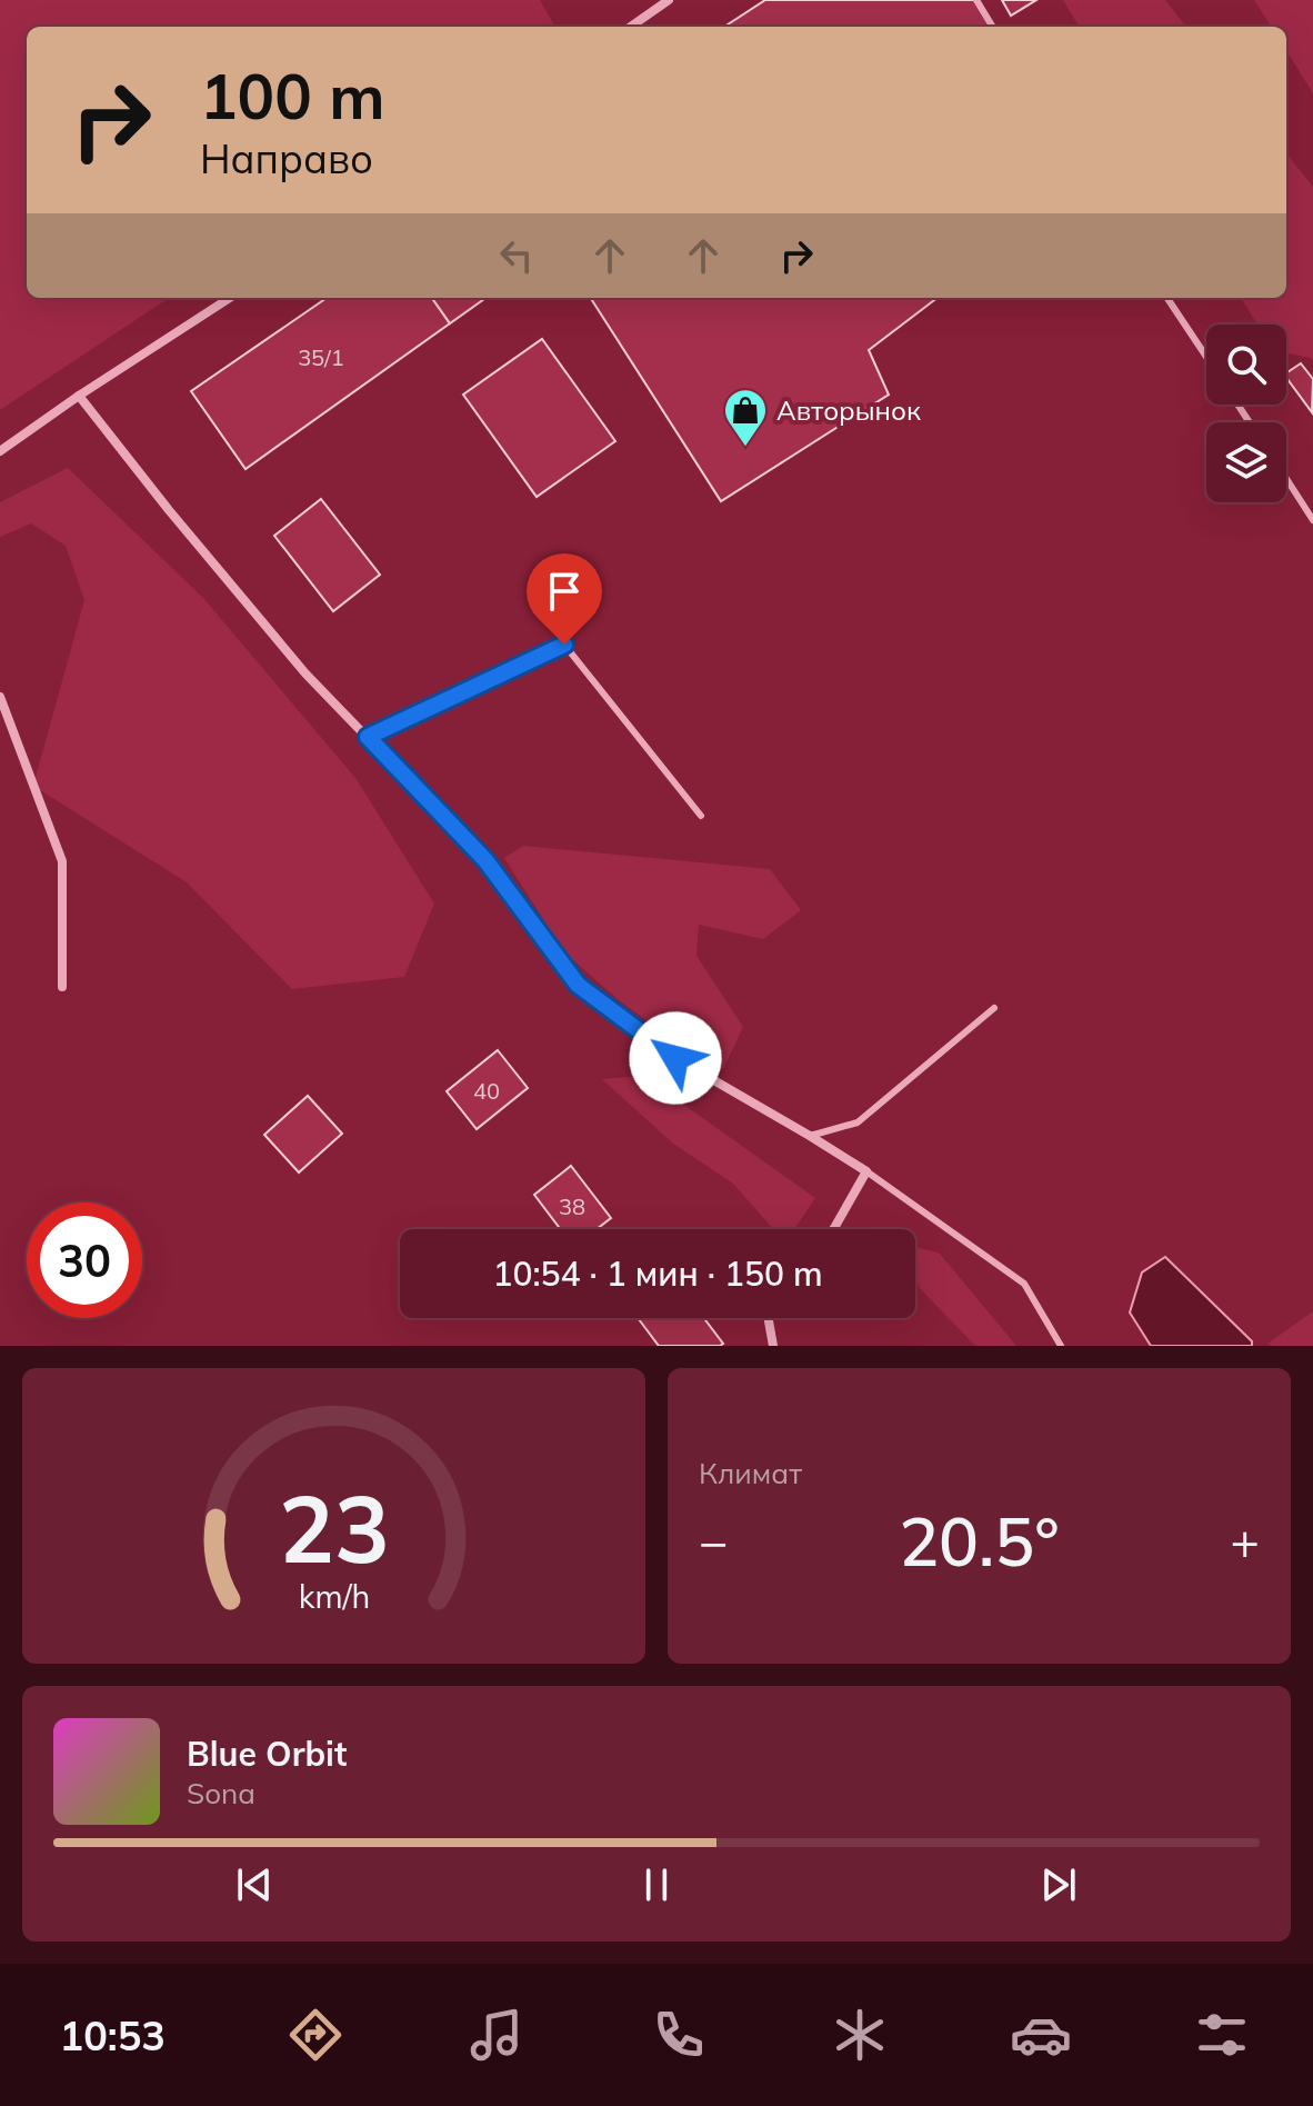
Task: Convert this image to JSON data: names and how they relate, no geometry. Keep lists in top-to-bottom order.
{
  "places": {
    "shop": ["Авторынок"]
  },
  "house_numbers": ["35/1", "40", "38"],
  "page": {
    "turn": ["100 m", "Направо"],
    "limit": "30",
    "trip": "10:54 · 1 мин · 150 m",
    "tile": "Климат",
    "heat": ["−", "20.5°", "+"],
    "song": ["Blue Orbit", "Sona"],
    "tabs": "10:53",
    "gauge": ["23", "km/h"]
  }
}
